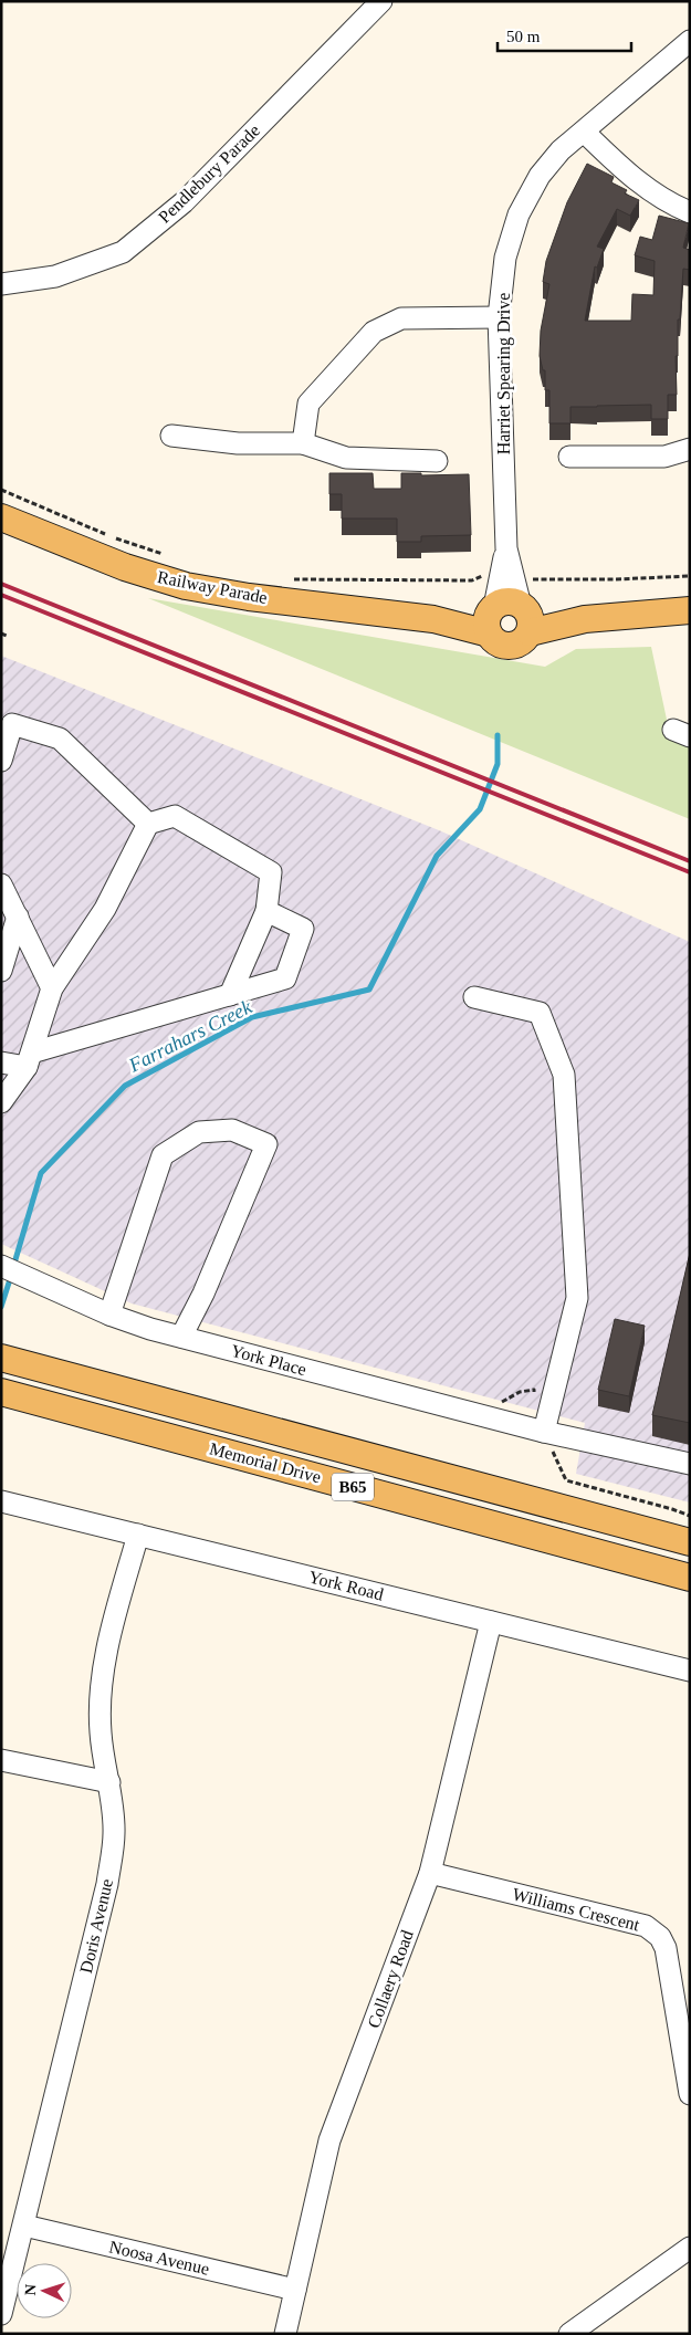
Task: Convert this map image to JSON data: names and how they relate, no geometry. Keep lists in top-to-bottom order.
{
  "streets": {
    "main road": ["Railway Parade", "Memorial Drive", "B65"],
    "street": [
      "Pendlebury Parade",
      "Harriet Spearing Drive",
      "York Place",
      "York Road",
      "Williams Crescent",
      "Doris Avenue",
      "Collaery Road",
      "Noosa Avenue"
    ]
  },
  "crossings": [
    ["Harriet Spearing Drive", "Railway Parade"],
    ["York Road", "Doris Avenue"],
    ["York Road", "Collaery Road"],
    ["Williams Crescent", "Collaery Road"],
    ["Doris Avenue", "Noosa Avenue"],
    ["Collaery Road", "Noosa Avenue"]
  ],
  "water": ["Farrahars Creek"],
  "scale_bar": "50 m",
  "north": "left"
}
